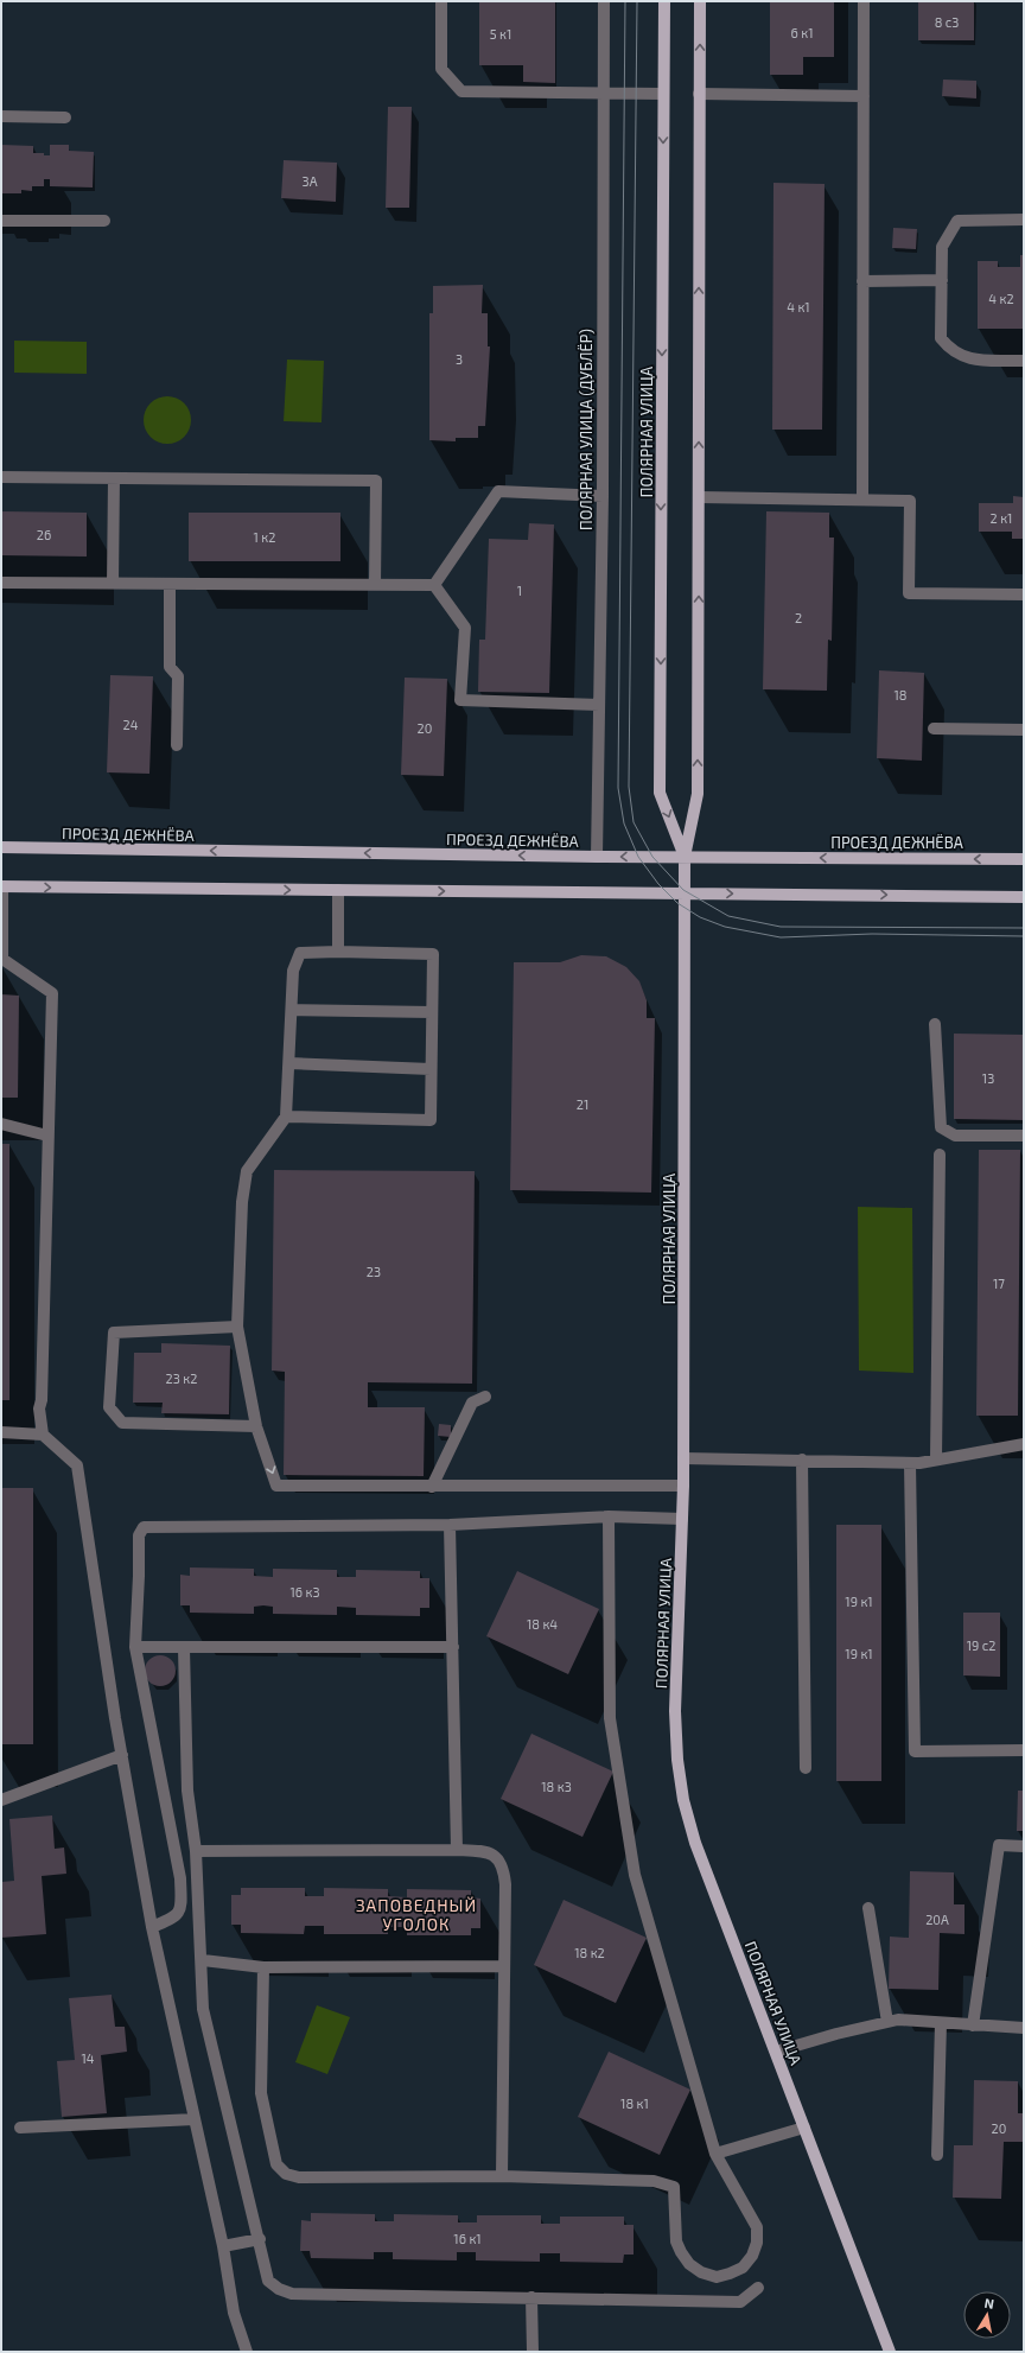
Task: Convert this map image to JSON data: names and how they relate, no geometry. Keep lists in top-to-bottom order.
{
  "streets": {
    "main road": ["ПОЛЯРНАЯ УЛИЦА", "ПРОЕЗД ДЕЖНЁВА"],
    "street": ["ПОЛЯРНАЯ УЛИЦА (ДУБЛЁР)"]
  },
  "crossings": [
    ["ПОЛЯРНАЯ УЛИЦА (ДУБЛЁР)", "ПРОЕЗД ДЕЖНЁВА"],
    ["ПОЛЯРНАЯ УЛИЦА", "ПРОЕЗД ДЕЖНЁВА"]
  ],
  "districts": ["ЗАПОВЕДНЫЙ УГОЛОК"],
  "house_numbers": [
    "8 с3",
    "6 к1",
    "5 к1",
    "3А",
    "4 к2",
    "4 к1",
    "3",
    "2 к1",
    "26",
    "1 к2",
    "1",
    "2",
    "18",
    "24",
    "20",
    "13",
    "21",
    "23",
    "17",
    "23 к2",
    "16 к3",
    "19 к1",
    "18 к4",
    "19 с2",
    "19 к1",
    "18 к3",
    "20А",
    "18 к2",
    "14",
    "18 к1",
    "20",
    "16 к1"
  ],
  "north": "top"
}
